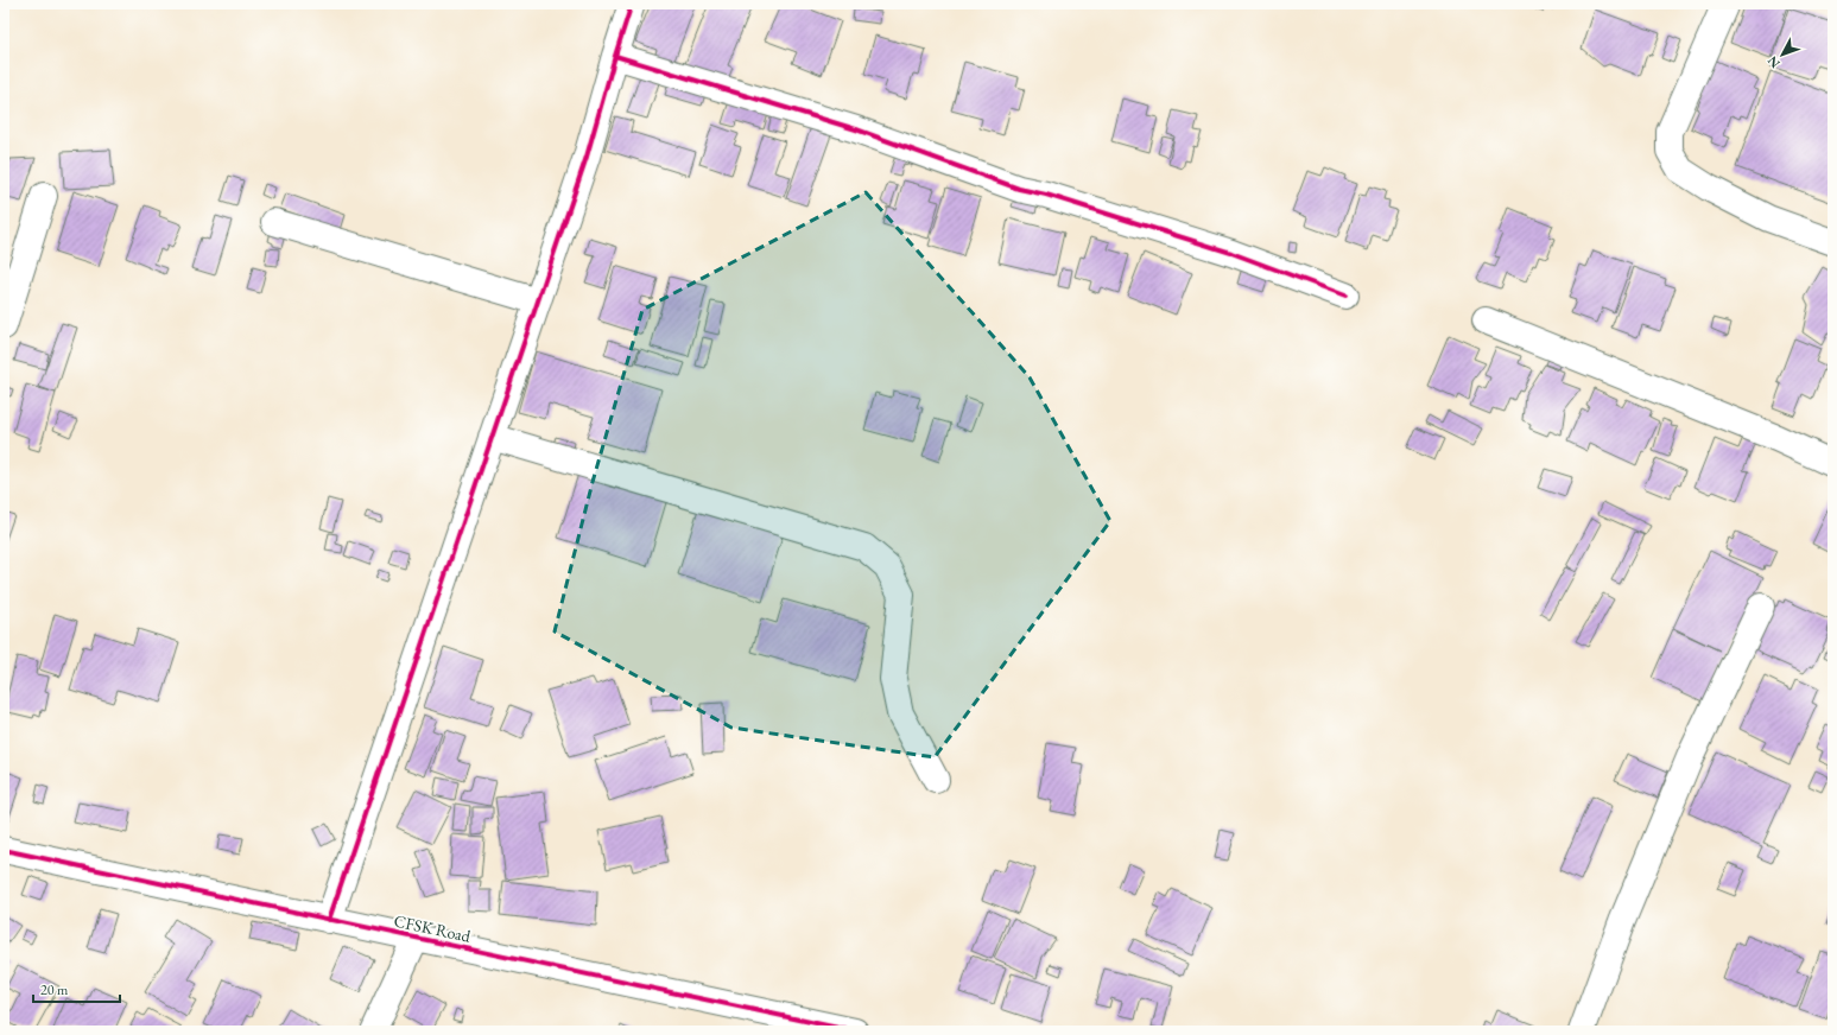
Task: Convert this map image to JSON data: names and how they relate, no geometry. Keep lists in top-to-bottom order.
{
  "streets": {
    "street": ["CFSK Road"]
  },
  "scale_bar": "20 m",
  "north": "bottom left"
}
